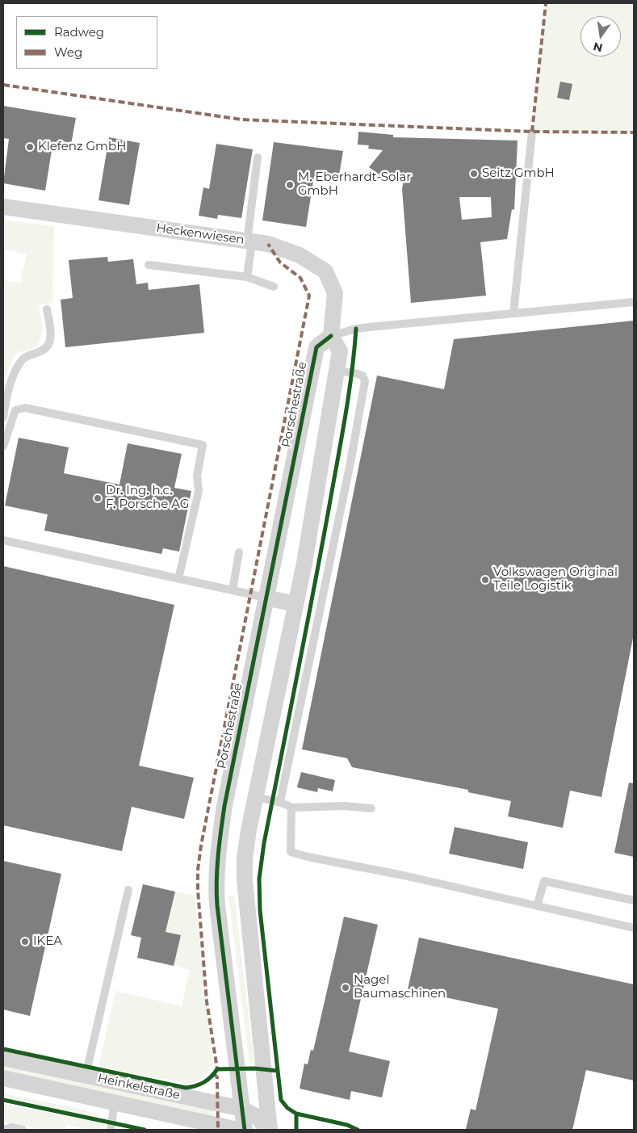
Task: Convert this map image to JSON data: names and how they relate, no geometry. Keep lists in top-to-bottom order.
{
  "streets": {
    "street": ["Heckenwiesen", "Porschestraße", "Heinkelstraße"]
  },
  "crossings": [
    ["Heckenwiesen", "Porschestraße"],
    ["Porschestraße", "Heinkelstraße"]
  ],
  "places": [
    "Klefenz GmbH",
    "Seitz GmbH",
    "M. Eberhardt-Solar GmbH",
    "Dr. Ing. h.c. F. Porsche AG",
    "Volkswagen Original Teile Logistik",
    "IKEA",
    "Nagel Baumaschinen"
  ],
  "legend": ["Radweg", "Weg"],
  "north": "bottom"
}
